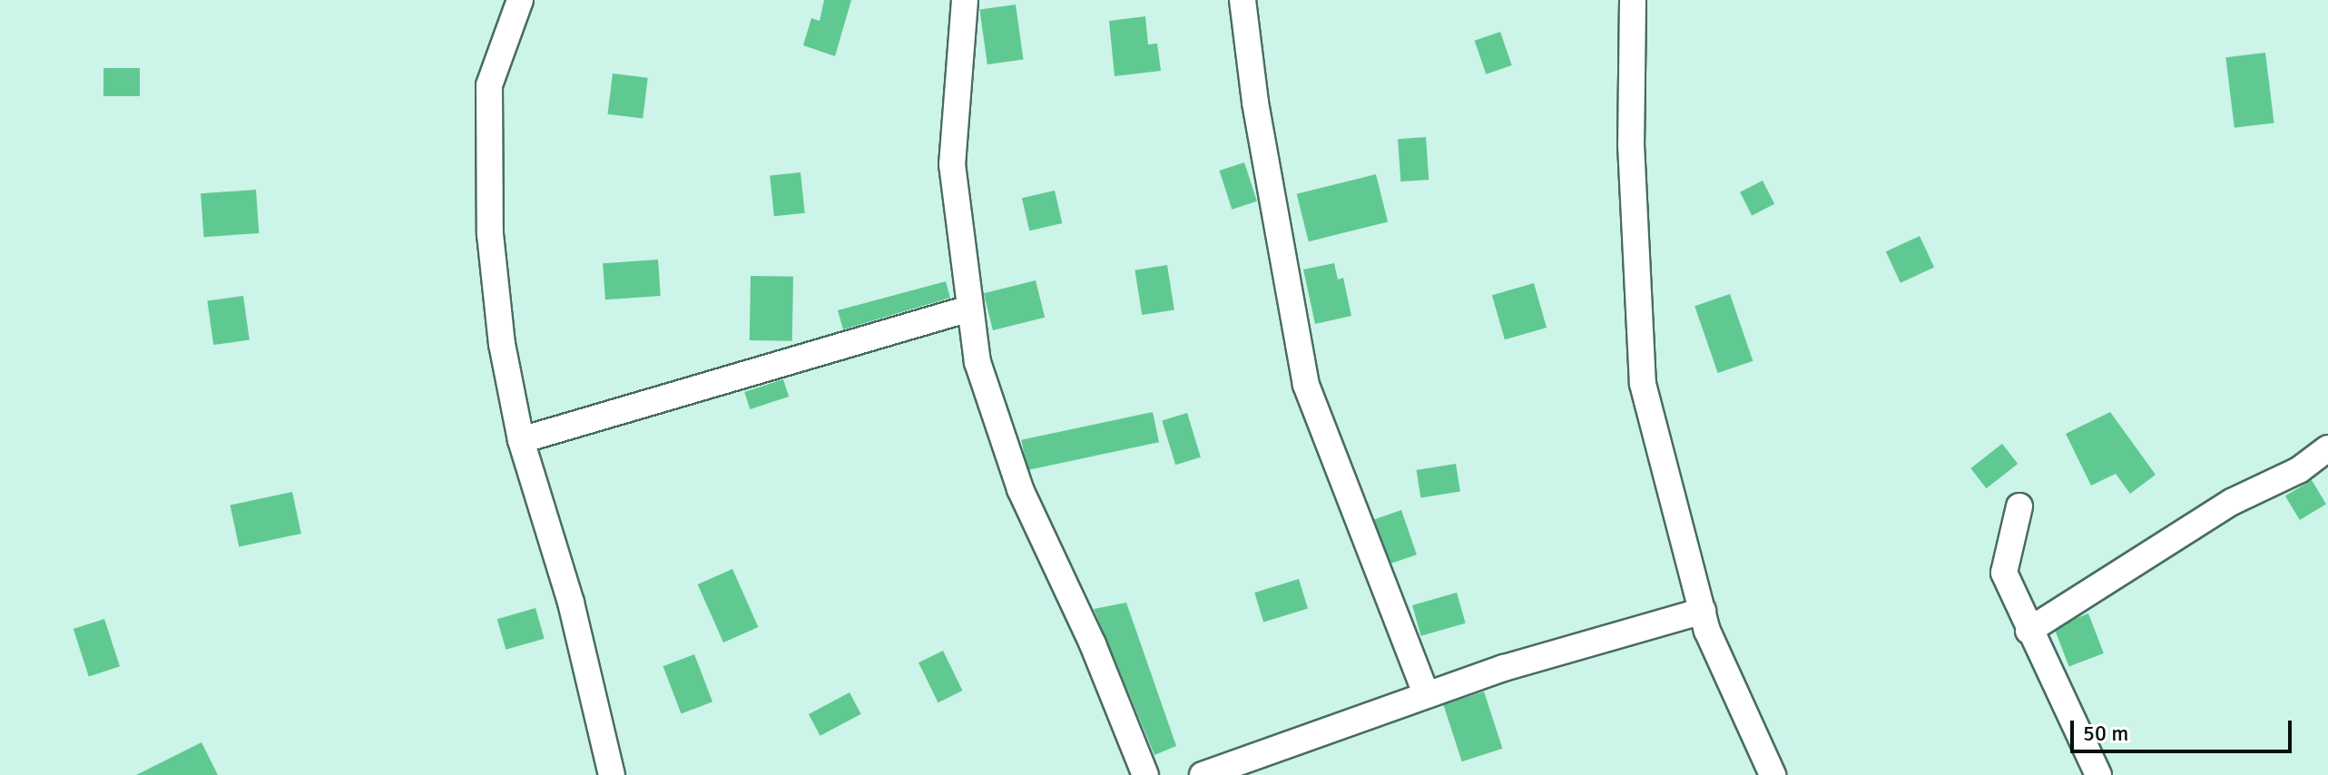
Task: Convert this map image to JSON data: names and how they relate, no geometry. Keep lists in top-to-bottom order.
{
  "scale_bar": "50 m"
}
